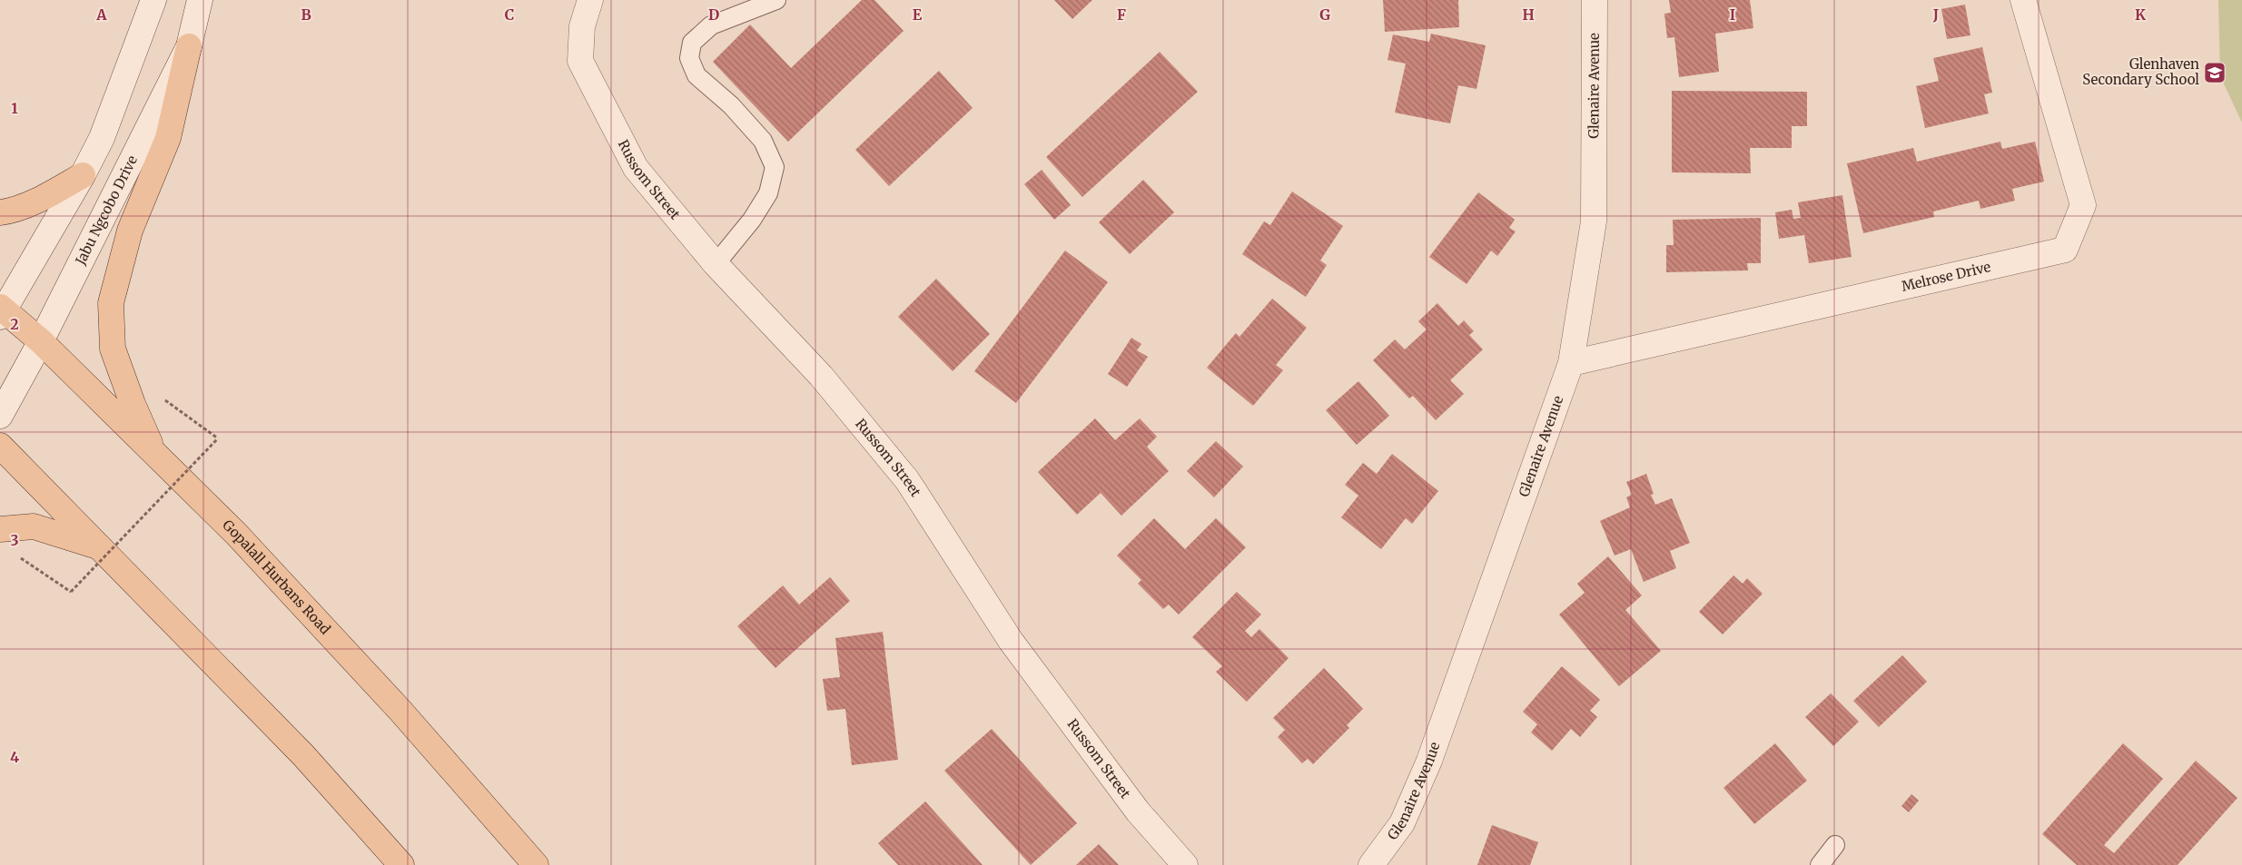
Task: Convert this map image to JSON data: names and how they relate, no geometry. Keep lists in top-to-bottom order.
{
  "streets": {
    "main road": ["Gopalall Hurbans Road"],
    "street": [
      "Glenaire Avenue",
      "Russom Street",
      "Jabu Ngcobo Drive",
      "Melrose Drive"
    ]
  },
  "crossings": [
    ["Glenaire Avenue", "Melrose Drive"],
    ["Jabu Ngcobo Drive", "Gopalall Hurbans Road"]
  ],
  "places": {
    "school or university": ["Glenhaven Secondary School"]
  },
  "grid": {
    "columns": [
      "A",
      "B",
      "C",
      "D",
      "E",
      "F",
      "G",
      "H",
      "I",
      "J",
      "K"
    ],
    "rows": [
      "1",
      "2",
      "3",
      "4"
    ]
  }
}
